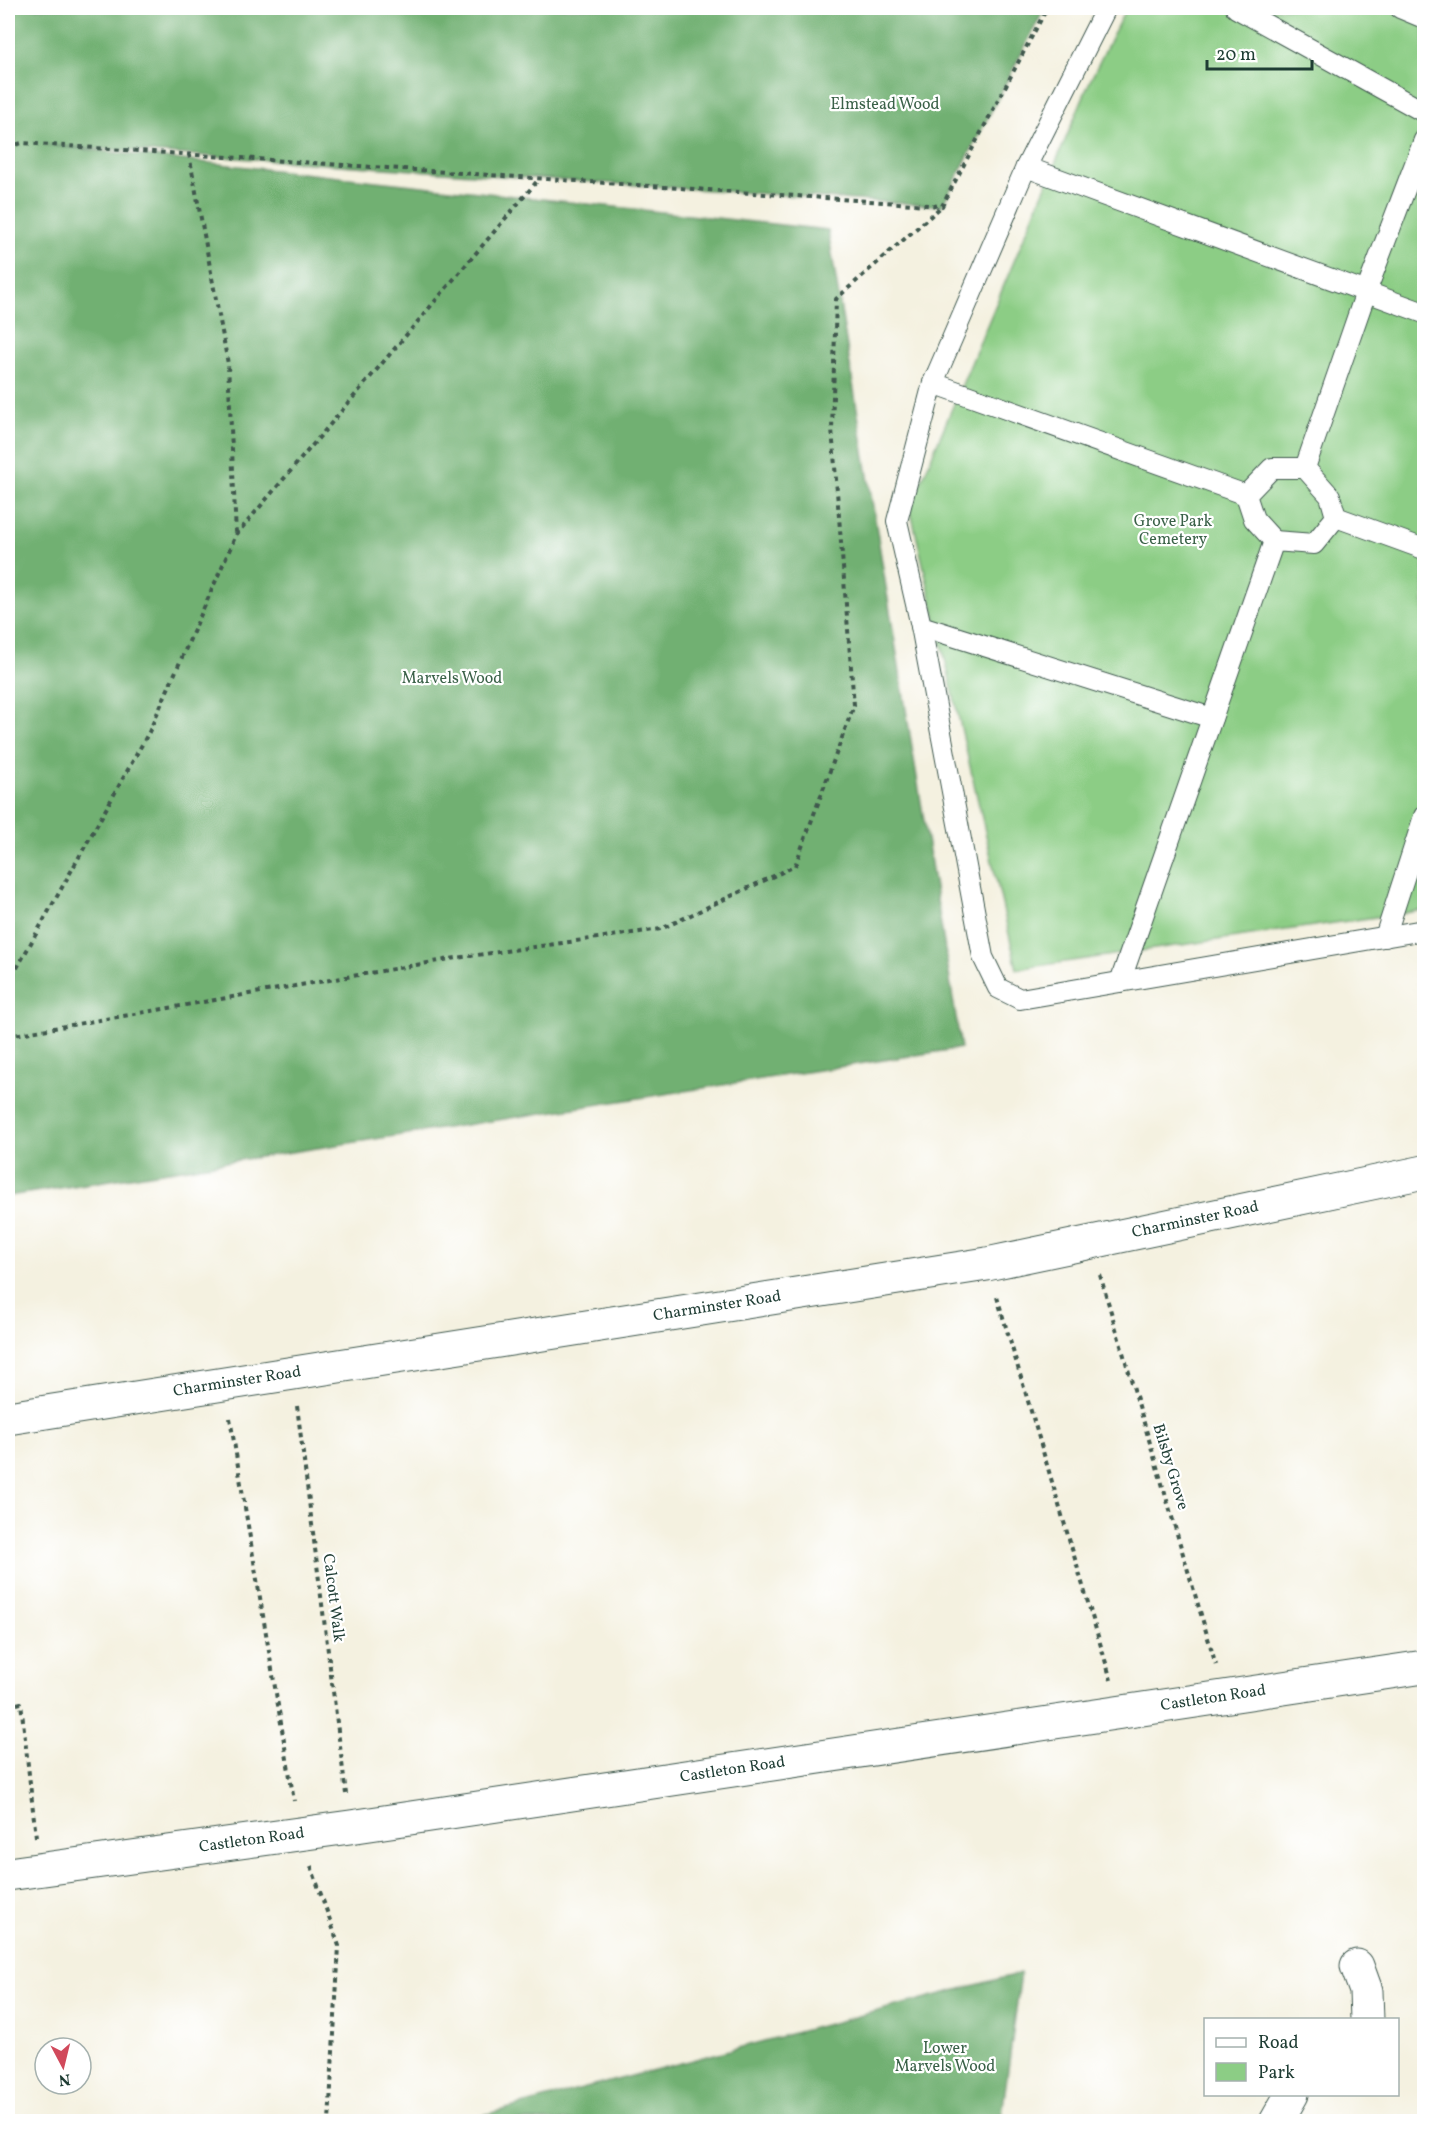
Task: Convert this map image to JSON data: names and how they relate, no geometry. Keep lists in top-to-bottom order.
{
  "streets": {
    "street": ["Charminster Road", "Castleton Road"],
    "path": ["Bilsby Grove", "Calcott Walk"]
  },
  "crossings": [
    ["Charminster Road", "Bilsby Grove"],
    ["Charminster Road", "Calcott Walk"],
    ["Bilsby Grove", "Castleton Road"],
    ["Calcott Walk", "Castleton Road"]
  ],
  "parks": [
    "Elmstead Wood",
    "Grove Park Cemetery",
    "Marvels Wood",
    "Lower Marvels Wood"
  ],
  "legend": ["Road", "Park"],
  "scale_bar": "20 m",
  "north": "bottom"
}
